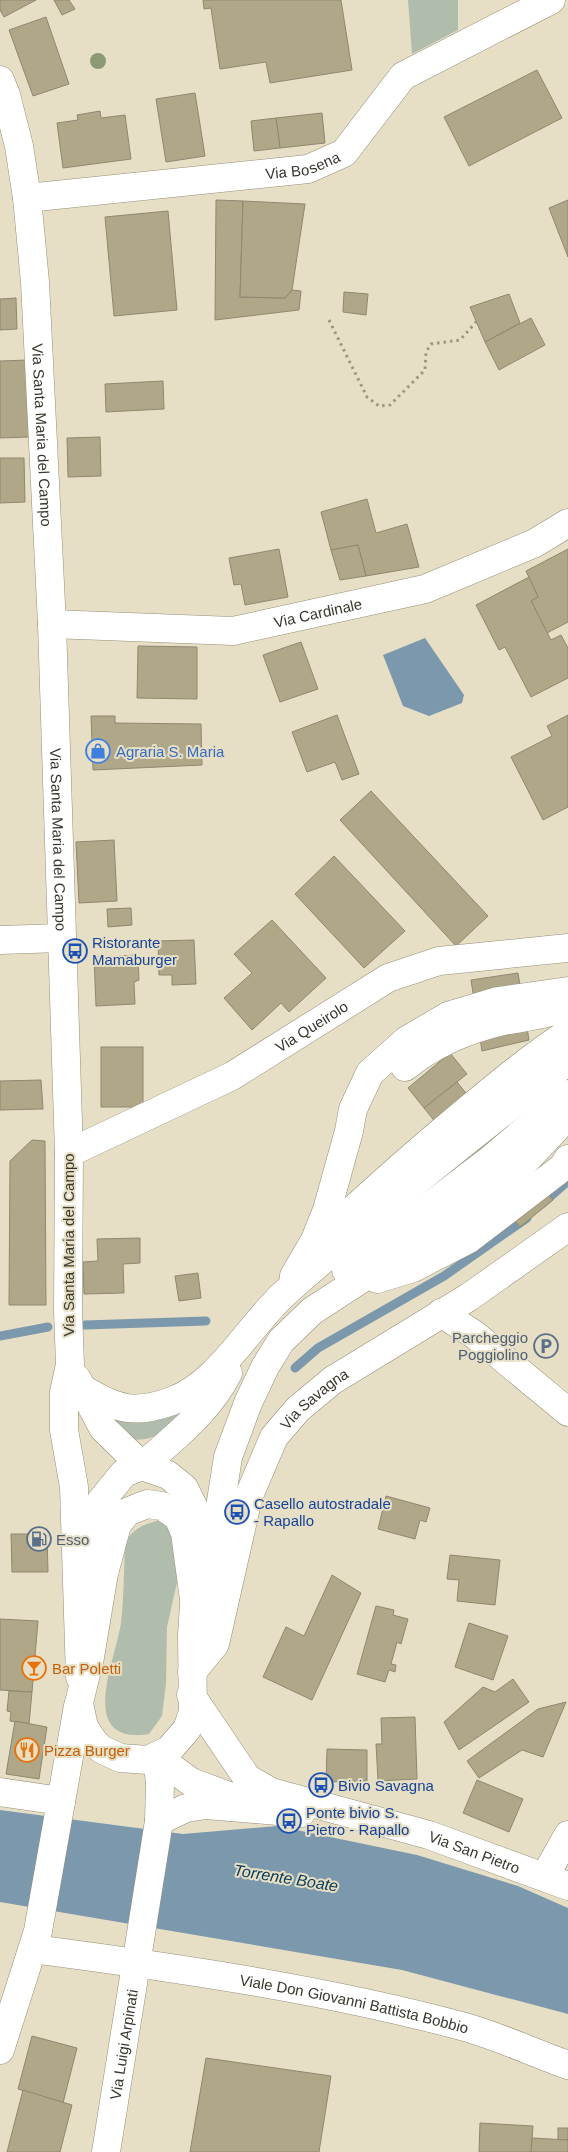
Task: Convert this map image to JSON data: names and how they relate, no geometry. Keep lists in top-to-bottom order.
{
  "streets": {
    "main road": [
      "Via Bosena",
      "Via Santa Maria del Campo",
      "Via Cardinale",
      "Via Queirolo",
      "Via Savagna",
      "Via San Pietro",
      "Viale Don Giovanni Battista Bobbio",
      "Via Luigi Arpinati"
    ]
  },
  "crossings": [
    ["Via Bosena", "Via Santa Maria del Campo"],
    ["Via Santa Maria del Campo", "Via Cardinale"],
    ["Via Santa Maria del Campo", "Via Queirolo"],
    ["Via Savagna", "Via San Pietro"],
    ["Viale Don Giovanni Battista Bobbio", "Via Luigi Arpinati"]
  ],
  "water": ["Torrente Boate"],
  "places": {
    "shop": ["Agraria S. Maria"],
    "bus stop": [
      "Ristorante Mamaburger",
      "Casello autostradale - Rapallo",
      "Bivio Savagna",
      "Ponte bivio S. Pietro - Rapallo"
    ],
    "parking": ["Parcheggio Poggiolino"],
    "fuel station": ["Esso"],
    "bar": ["Bar Poletti"],
    "restaurant": ["Pizza Burger"]
  }
}
